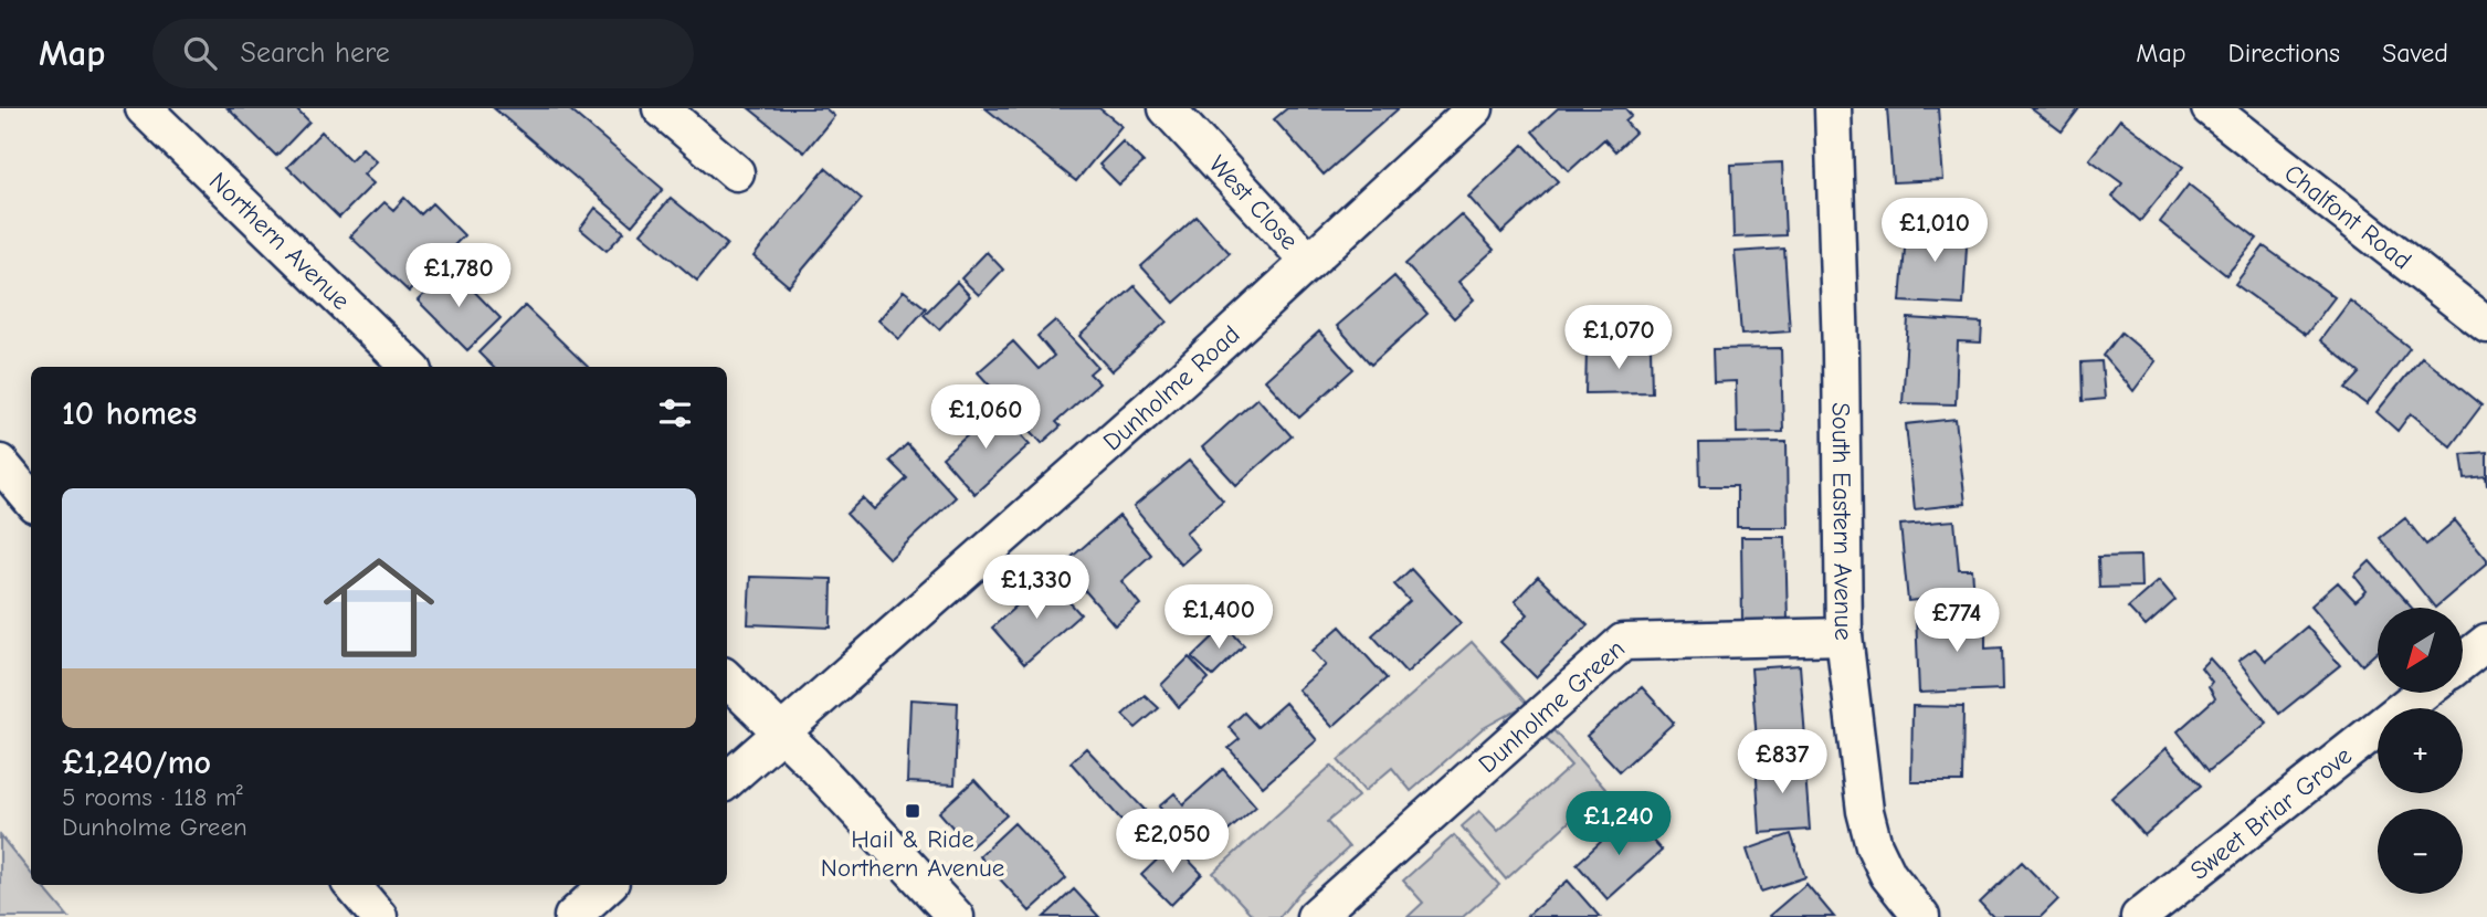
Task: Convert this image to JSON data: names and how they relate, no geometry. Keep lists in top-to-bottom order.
{
  "streets": {
    "street": [
      "West Close",
      "Chalfont Road",
      "Northern Avenue",
      "Dunholme Road",
      "South Eastern Avenue",
      "Dunholme Green",
      "Sweet Briar Grove"
    ]
  },
  "crossings": [
    ["West Close", "Dunholme Road"],
    ["South Eastern Avenue", "Dunholme Green"]
  ],
  "places": {
    "transit": ["Hail & Ride Northern Avenue"]
  },
  "north": "bottom left",
  "page": {
    "header": "Map",
    "search": "Search here",
    "nav": ["Map", "Directions", "Saved"],
    "price": [
      "£1,010",
      "£1,780",
      "£1,070",
      "£1,060",
      "£1,330",
      "£1,400",
      "£774",
      "£837",
      "£1,240",
      "£2,050"
    ],
    "heading": "10 homes",
    "list": [
      {
        "name": "£1,240/mo",
        "note": "5 rooms · 118 m² · Dunholme Green"
      }
    ],
    "map_buttons": ["+", "−"]
  }
}
